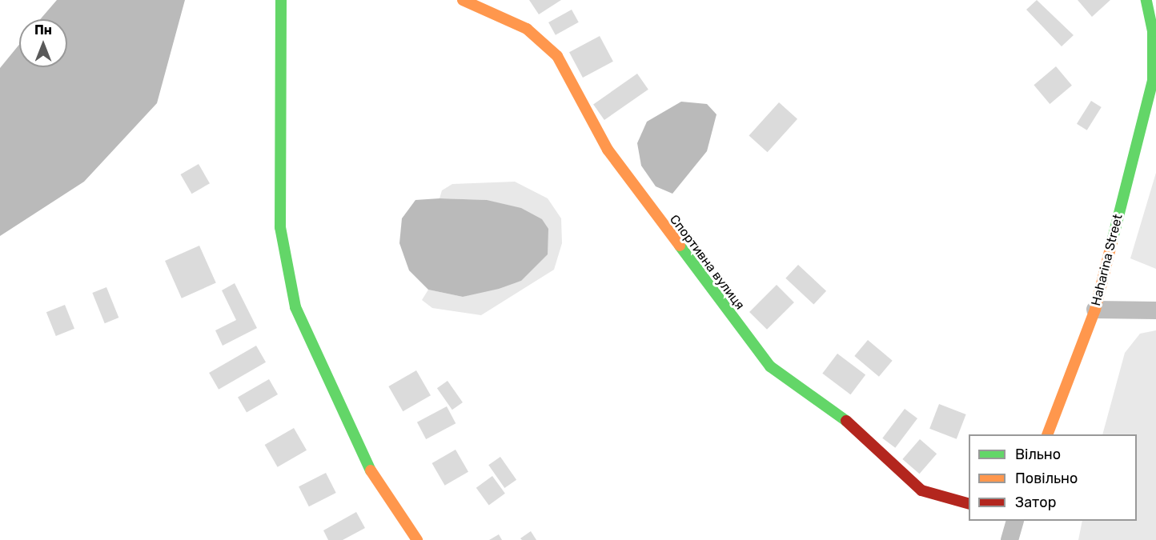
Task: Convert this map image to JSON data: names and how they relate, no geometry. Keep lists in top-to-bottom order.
{
  "streets": {
    "street": ["Haharina Street", "Спортивна вулиця"]
  },
  "legend": ["Вільно", "Повільно", "Затор"],
  "north": "top"
}
